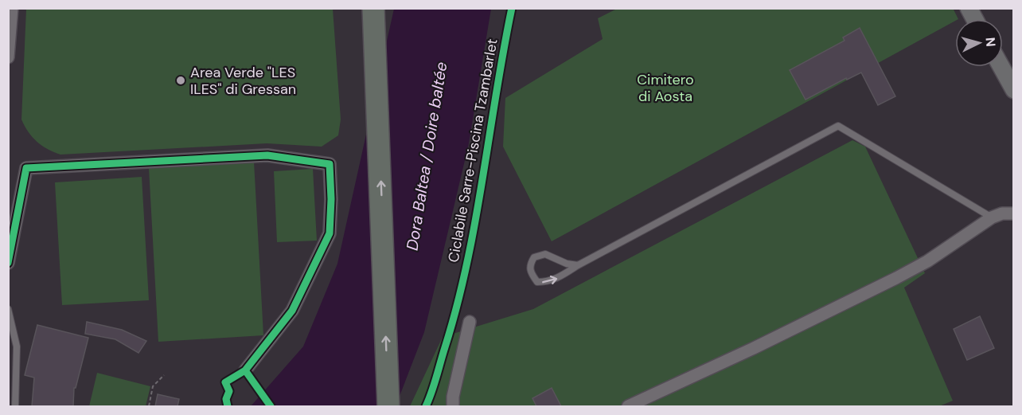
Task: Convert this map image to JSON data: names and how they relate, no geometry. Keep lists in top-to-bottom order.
{
  "streets": {
    "cycle path": ["Ciclabile Sarre-Piscina Tzambarlet"]
  },
  "water": ["Dora Baltea / Doire baltée"],
  "parks": ["Cimitero di Aosta"],
  "places": ["Area Verde \"LES ILES\" di Gressan"],
  "north": "right"
}
